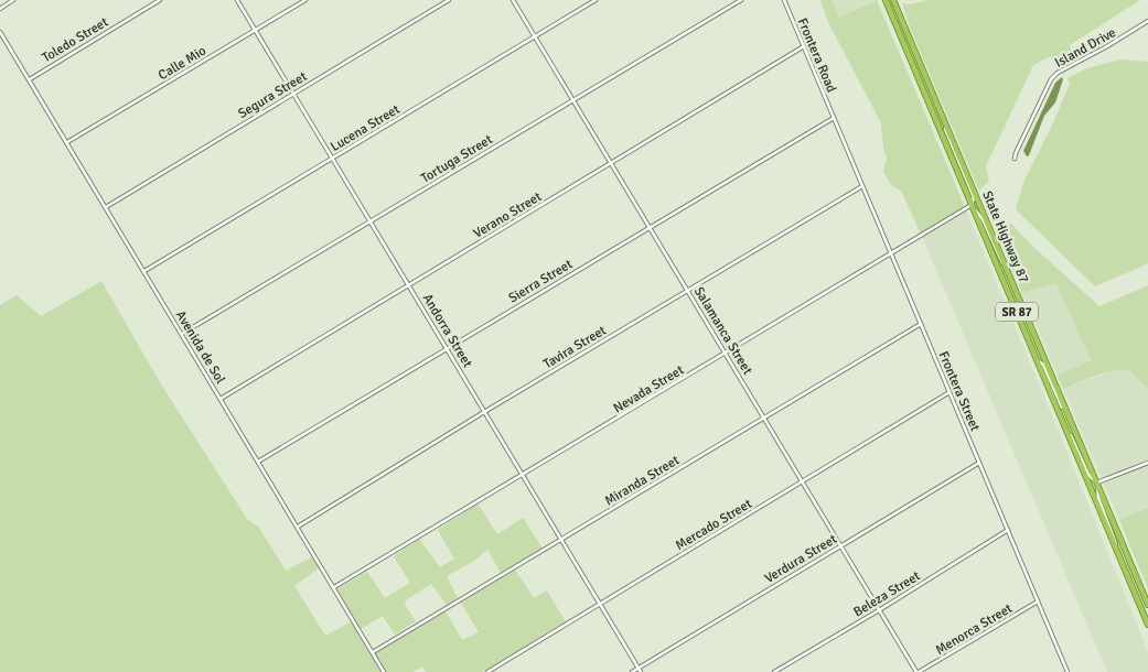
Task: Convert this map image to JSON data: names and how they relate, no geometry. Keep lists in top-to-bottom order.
{
  "streets": {
    "highway": ["State Highway 87", "SR 87"],
    "street": [
      "Toledo Street",
      "Island Drive",
      "Frontera Road",
      "Calle Mio",
      "Segura Street",
      "Lucena Street",
      "Tortuga Street",
      "Verano Street",
      "Sierra Street",
      "Andorra Street",
      "Salamanca Street",
      "Avenida de Sol",
      "Tavira Street",
      "Nevada Street",
      "Frontera Street",
      "Miranda Street",
      "Mercado Street",
      "Verdura Street",
      "Beleza Street",
      "Menorca Street"
    ]
  },
  "crossings": [
    ["Toledo Street", "Avenida de Sol"],
    ["Frontera Road", "Verano Street"],
    ["Frontera Road", "Sierra Street"],
    ["Frontera Road", "Frontera Street"],
    ["Calle Mio", "Andorra Street"],
    ["Calle Mio", "Avenida de Sol"],
    ["Segura Street", "Andorra Street"],
    ["Segura Street", "Avenida de Sol"],
    ["Lucena Street", "Andorra Street"],
    ["Lucena Street", "Salamanca Street"],
    ["Lucena Street", "Avenida de Sol"],
    ["Tortuga Street", "Andorra Street"],
    ["Tortuga Street", "Salamanca Street"],
    ["Tortuga Street", "Avenida de Sol"],
    ["Verano Street", "Andorra Street"],
    ["Verano Street", "Salamanca Street"],
    ["Verano Street", "Avenida de Sol"],
    ["Sierra Street", "Andorra Street"],
    ["Sierra Street", "Salamanca Street"],
    ["Sierra Street", "Avenida de Sol"],
    ["Sierra Street", "Frontera Street"],
    ["SR 87", "Nevada Street"],
    ["Andorra Street", "Tavira Street"],
    ["Andorra Street", "Nevada Street"],
    ["Andorra Street", "Miranda Street"],
    ["Andorra Street", "Mercado Street"],
    ["Andorra Street", "Verdura Street"],
    ["Salamanca Street", "Tavira Street"],
    ["Salamanca Street", "Nevada Street"],
    ["Salamanca Street", "Miranda Street"],
    ["Salamanca Street", "Mercado Street"],
    ["Salamanca Street", "Verdura Street"],
    ["Salamanca Street", "Beleza Street"],
    ["Salamanca Street", "Menorca Street"],
    ["Avenida de Sol", "Tavira Street"],
    ["Avenida de Sol", "Nevada Street"],
    ["Avenida de Sol", "Miranda Street"],
    ["Tavira Street", "Frontera Street"],
    ["Nevada Street", "Frontera Street"],
    ["Frontera Street", "Miranda Street"],
    ["Frontera Street", "Mercado Street"],
    ["Frontera Street", "Verdura Street"],
    ["Frontera Street", "Beleza Street"],
    ["Frontera Street", "Menorca Street"]
  ]
}
